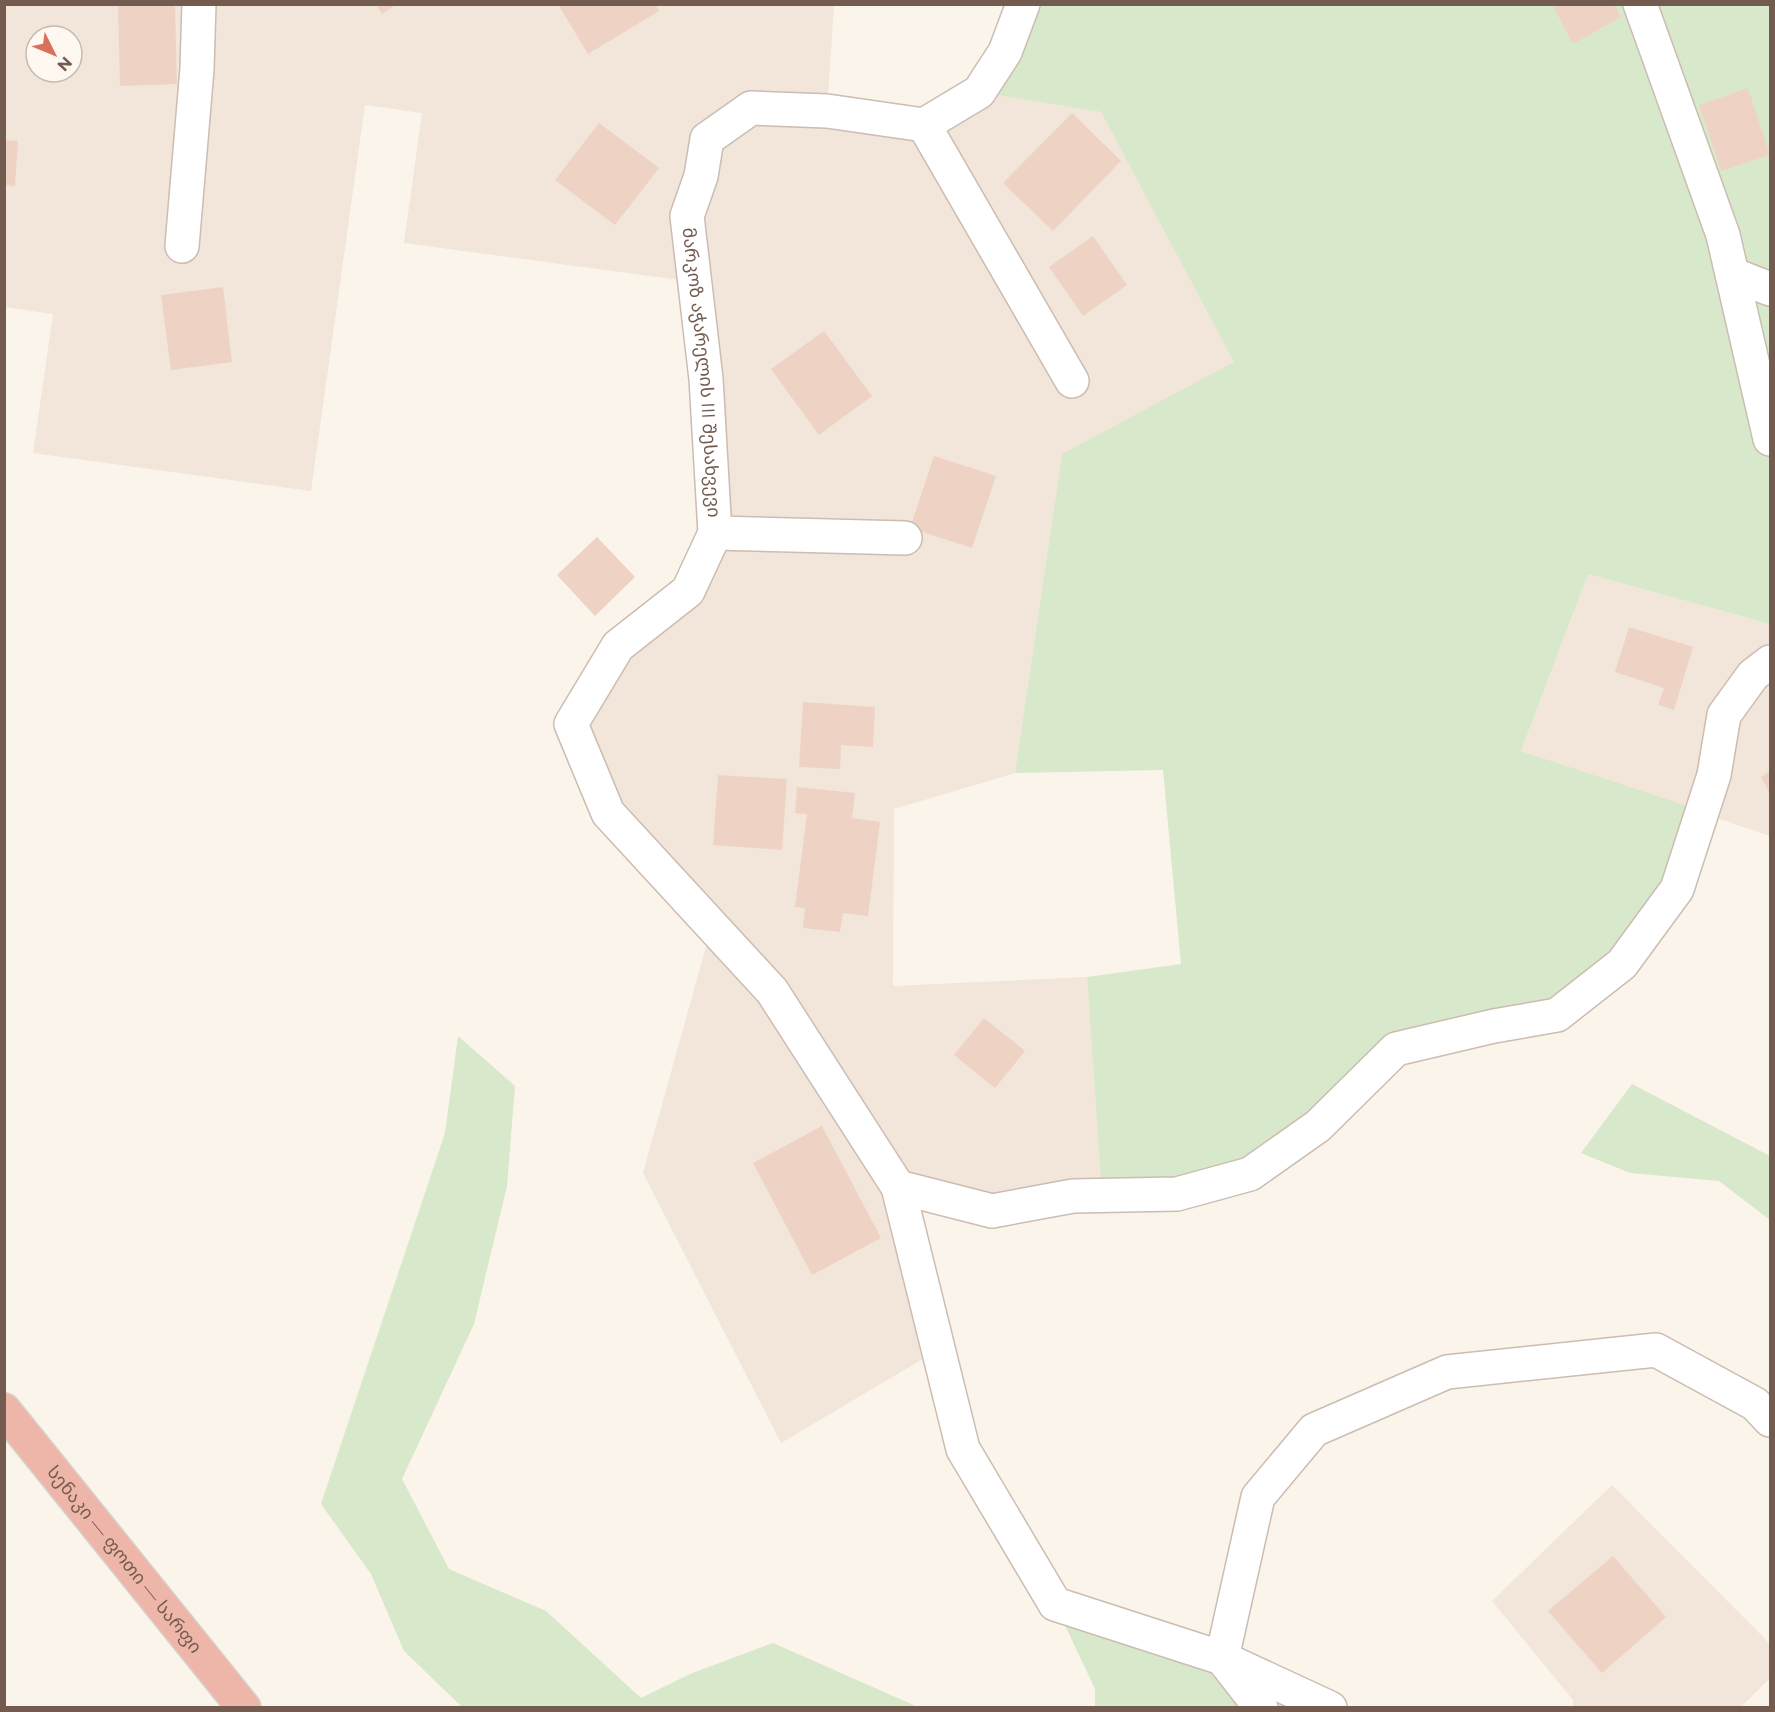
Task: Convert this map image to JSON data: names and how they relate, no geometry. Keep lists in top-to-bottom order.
{
  "streets": {
    "highway": ["სენაკი — ფოთი — სარფი"],
    "street": ["მარკოზ აჭარელის III შესახვევი"]
  },
  "north": "bottom right"
}
